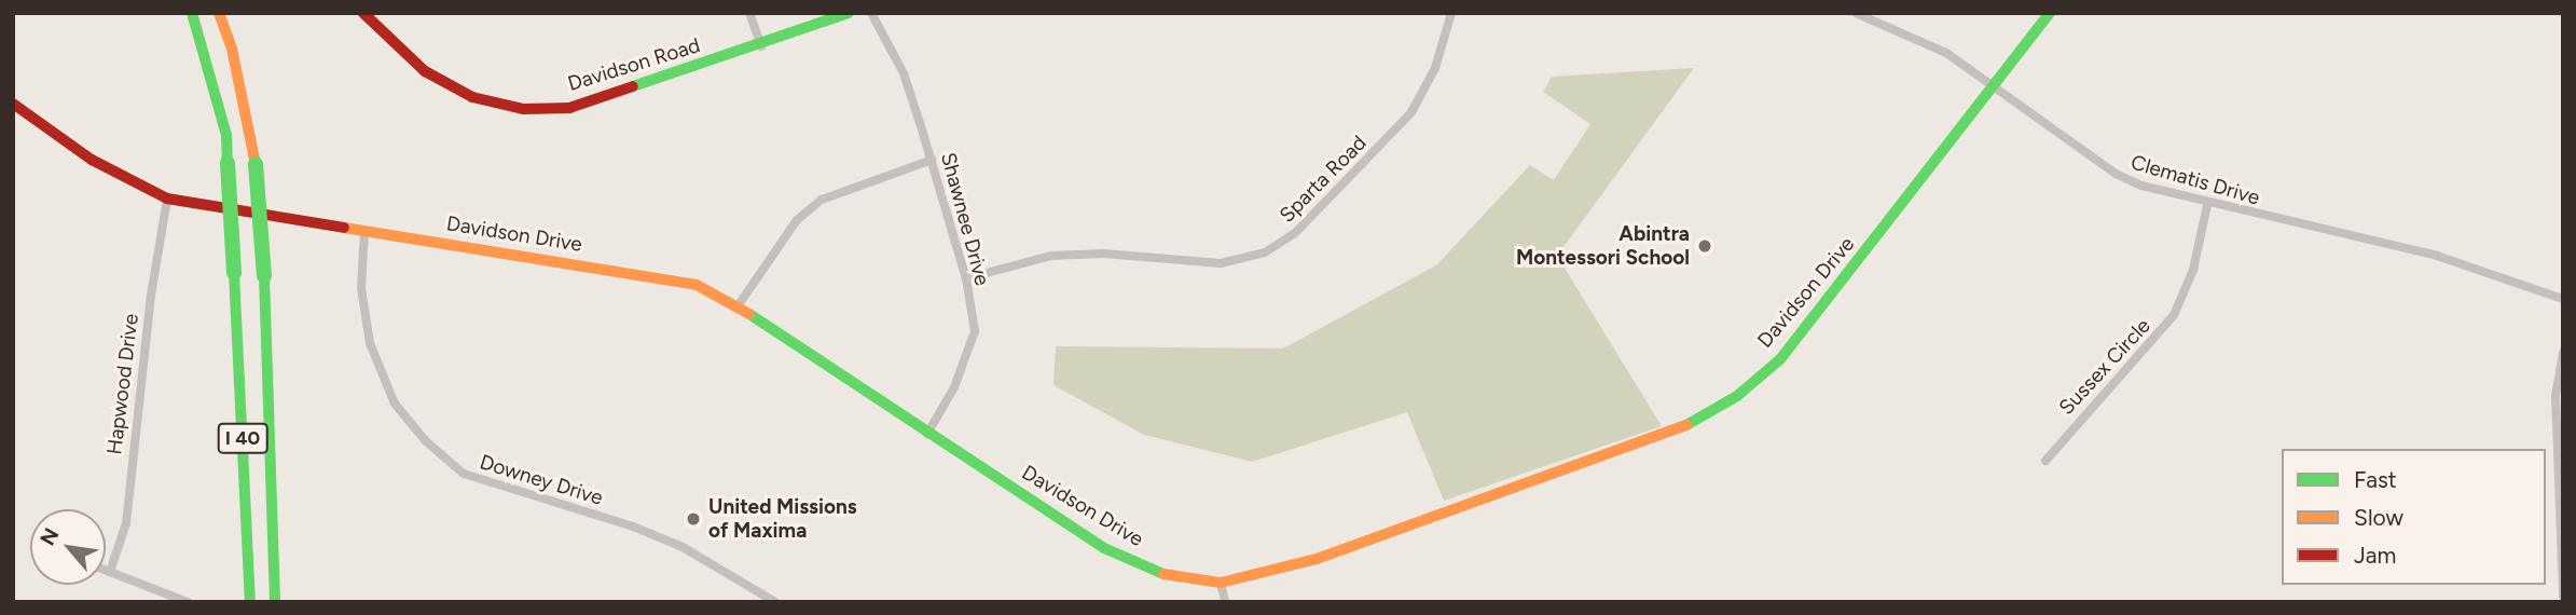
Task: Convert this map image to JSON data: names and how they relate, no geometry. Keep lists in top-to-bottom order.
{
  "streets": {
    "main road": ["Davidson Road", "Davidson Drive", "I 40"],
    "street": [
      "Sparta Road",
      "Clematis Drive",
      "Shawnee Drive",
      "Sussex Circle",
      "Hapwood Drive",
      "Downey Drive"
    ]
  },
  "crossings": [
    ["Sparta Road", "Shawnee Drive"],
    ["Clematis Drive", "Davidson Drive"],
    ["Clematis Drive", "Sussex Circle"],
    ["Shawnee Drive", "Davidson Drive"],
    ["Davidson Drive", "Hapwood Drive"],
    ["Davidson Drive", "Downey Drive"]
  ],
  "places": ["Abintra Montessori School", "United Missions of Maxima"],
  "legend": ["Fast", "Slow", "Jam"],
  "north": "top left"
}
